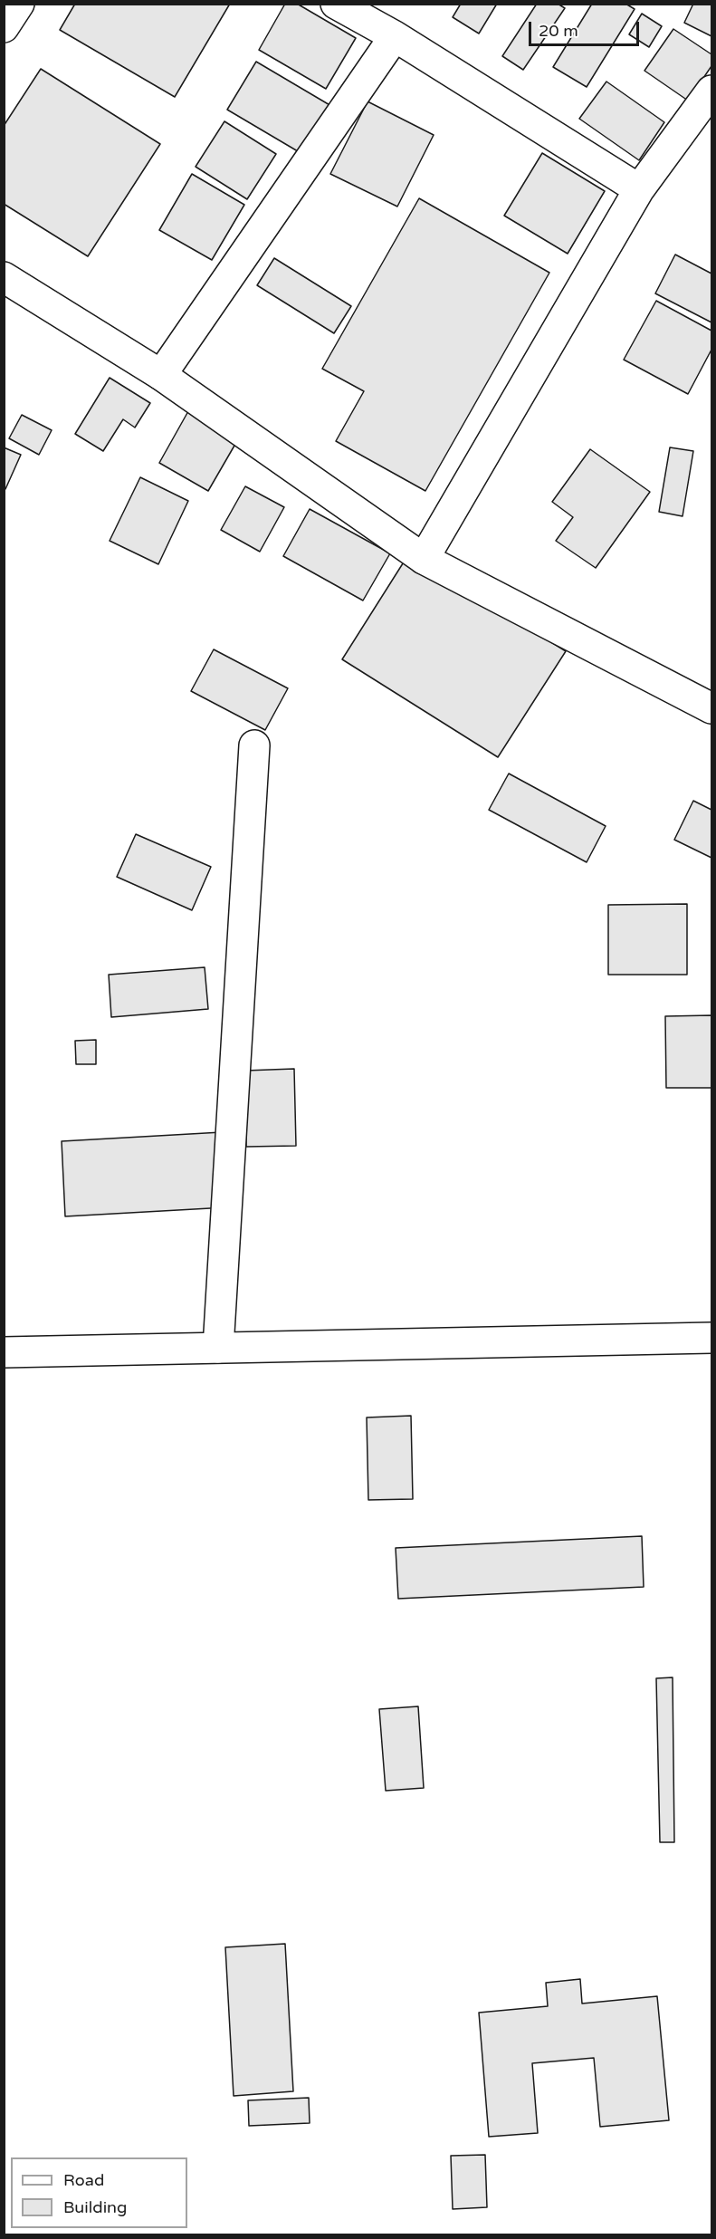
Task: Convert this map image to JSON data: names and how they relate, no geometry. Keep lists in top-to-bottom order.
{
  "legend": ["Road", "Building"],
  "scale_bar": "20 m"
}
